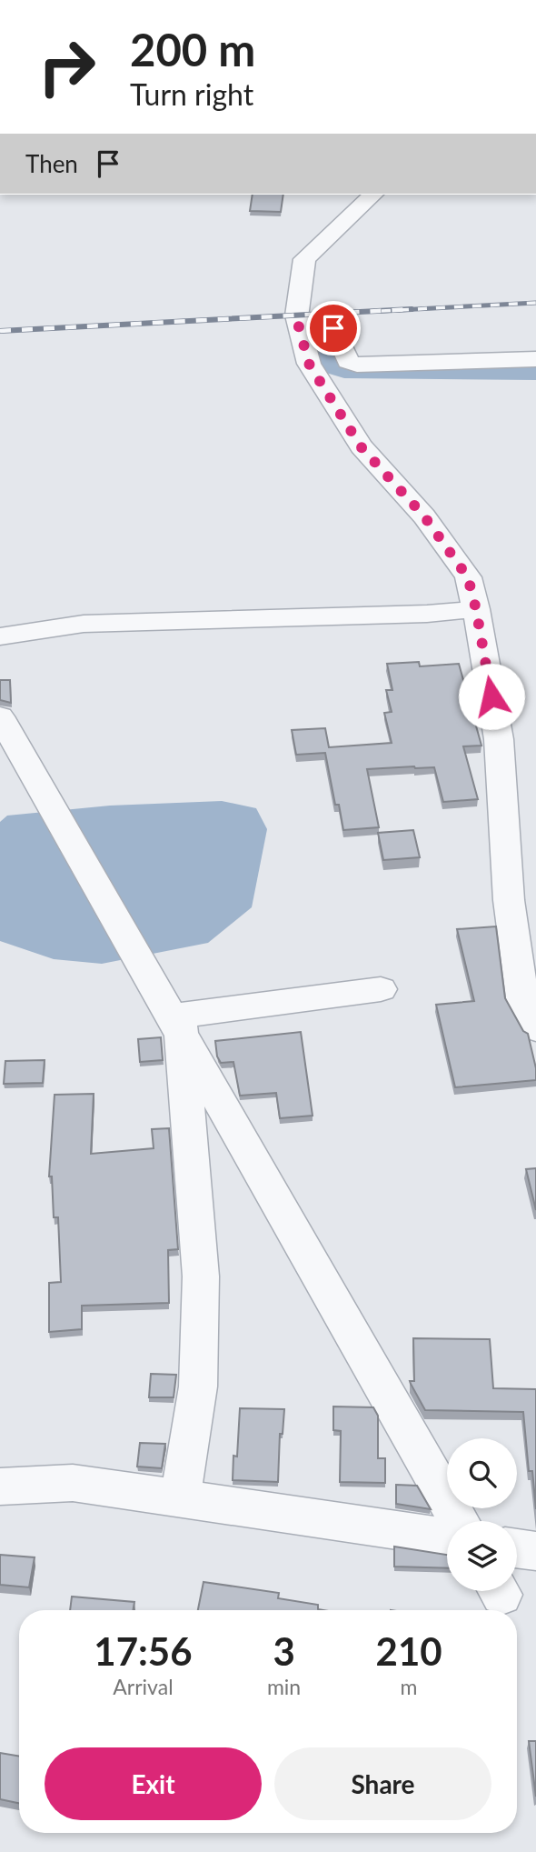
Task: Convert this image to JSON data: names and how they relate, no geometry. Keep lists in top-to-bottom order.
{
  "page": {
    "turn": ["200 m", "Turn right"],
    "then": "Then",
    "eta": [
      "17:56",
      "Arrival",
      "3",
      "min",
      "210",
      "m"
    ],
    "buttons": ["Exit", "Share"]
  }
}
